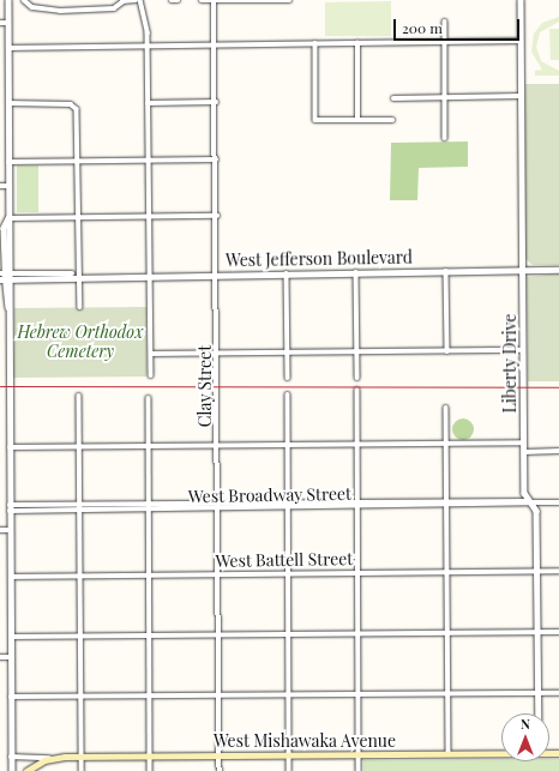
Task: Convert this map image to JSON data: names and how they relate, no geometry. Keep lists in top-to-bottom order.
{
  "streets": {
    "main road": ["West Mishawaka Avenue"],
    "street": [
      "West Jefferson Boulevard",
      "Liberty Drive",
      "Clay Street",
      "West Broadway Street",
      "West Battell Street"
    ]
  },
  "crossings": [
    ["West Jefferson Boulevard", "Liberty Drive"],
    ["West Jefferson Boulevard", "Clay Street"],
    ["Liberty Drive", "West Broadway Street"],
    ["Liberty Drive", "West Battell Street"],
    ["Clay Street", "West Broadway Street"],
    ["Clay Street", "West Battell Street"],
    ["Clay Street", "West Mishawaka Avenue"]
  ],
  "parks": ["Hebrew Orthodox Cemetery"],
  "scale_bar": "200 m",
  "north": "top"
}
